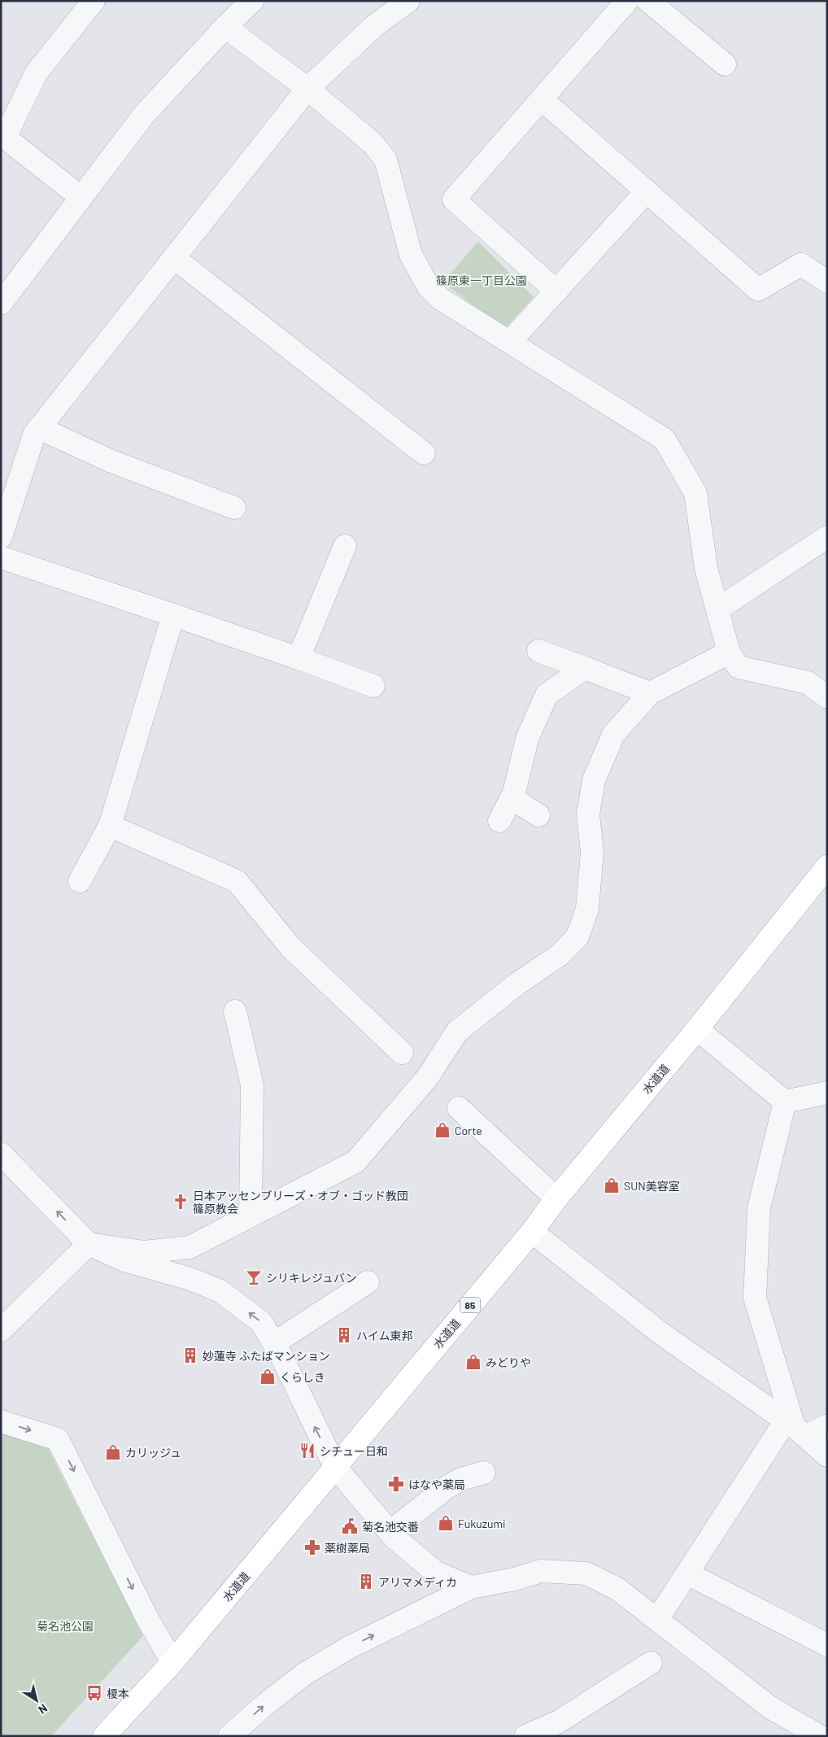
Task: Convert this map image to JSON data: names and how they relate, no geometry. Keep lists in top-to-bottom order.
{
  "streets": {
    "main road": ["水道道", "85"]
  },
  "parks": ["篠原東一丁目公園", "菊名池公園"],
  "places": {
    "shop": [
      "Corte",
      "SUN美容室",
      "みどりや",
      "くらしき",
      "カリッジュ",
      "Fukuzumi"
    ],
    "church": ["日本アッセンブリーズ・オブ・ゴッド教団 篠原教会"],
    "bar": ["シリキレジュバン"],
    "building": ["ハイム東邦", "妙蓮寺 ふたばマンション", "アリマメディカ"],
    "restaurant": ["シチュー日和"],
    "pharmacy": ["はなや薬局", "薬樹薬局"],
    "public building": ["菊名池交番"],
    "bus stop": ["榎本"]
  },
  "north": "bottom right"
}
